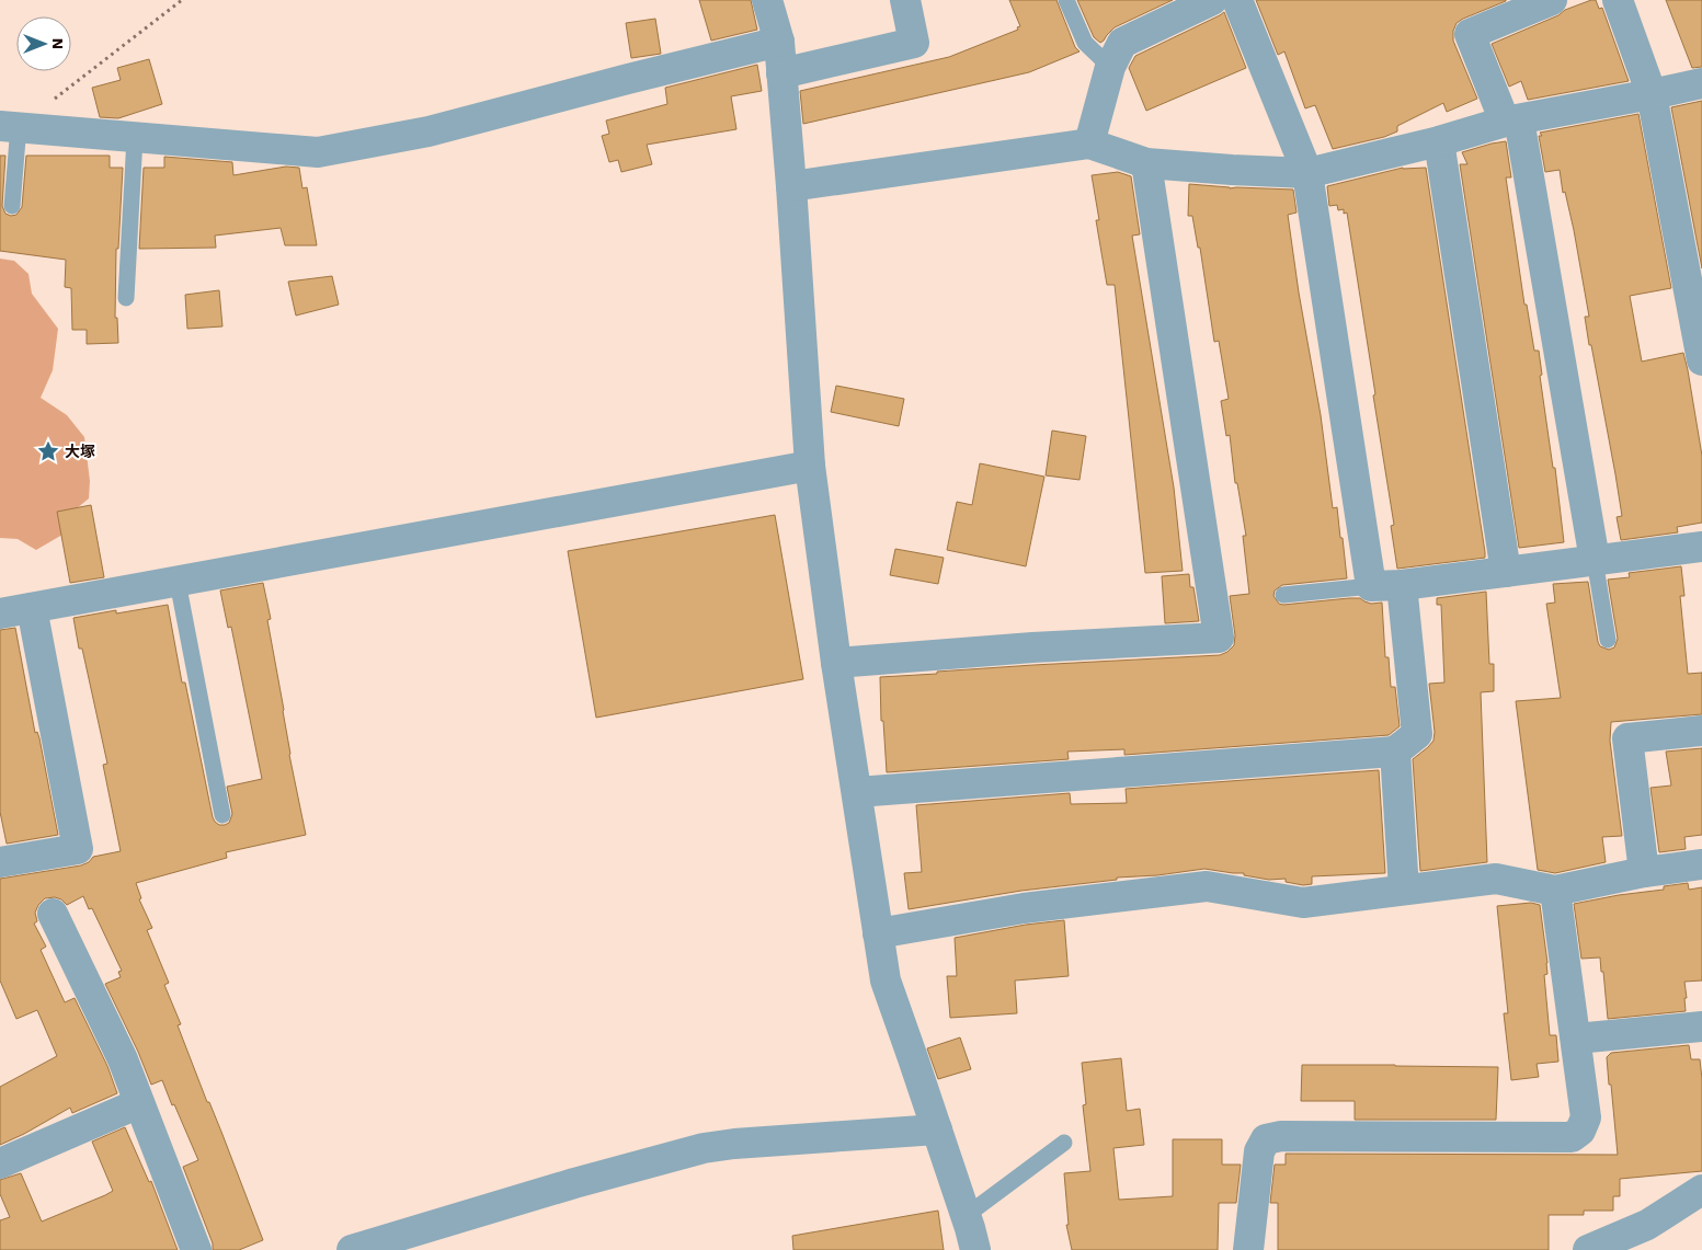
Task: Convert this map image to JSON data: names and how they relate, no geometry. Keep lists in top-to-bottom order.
{
  "places": {
    "place": ["大塚"]
  },
  "north": "right"
}
